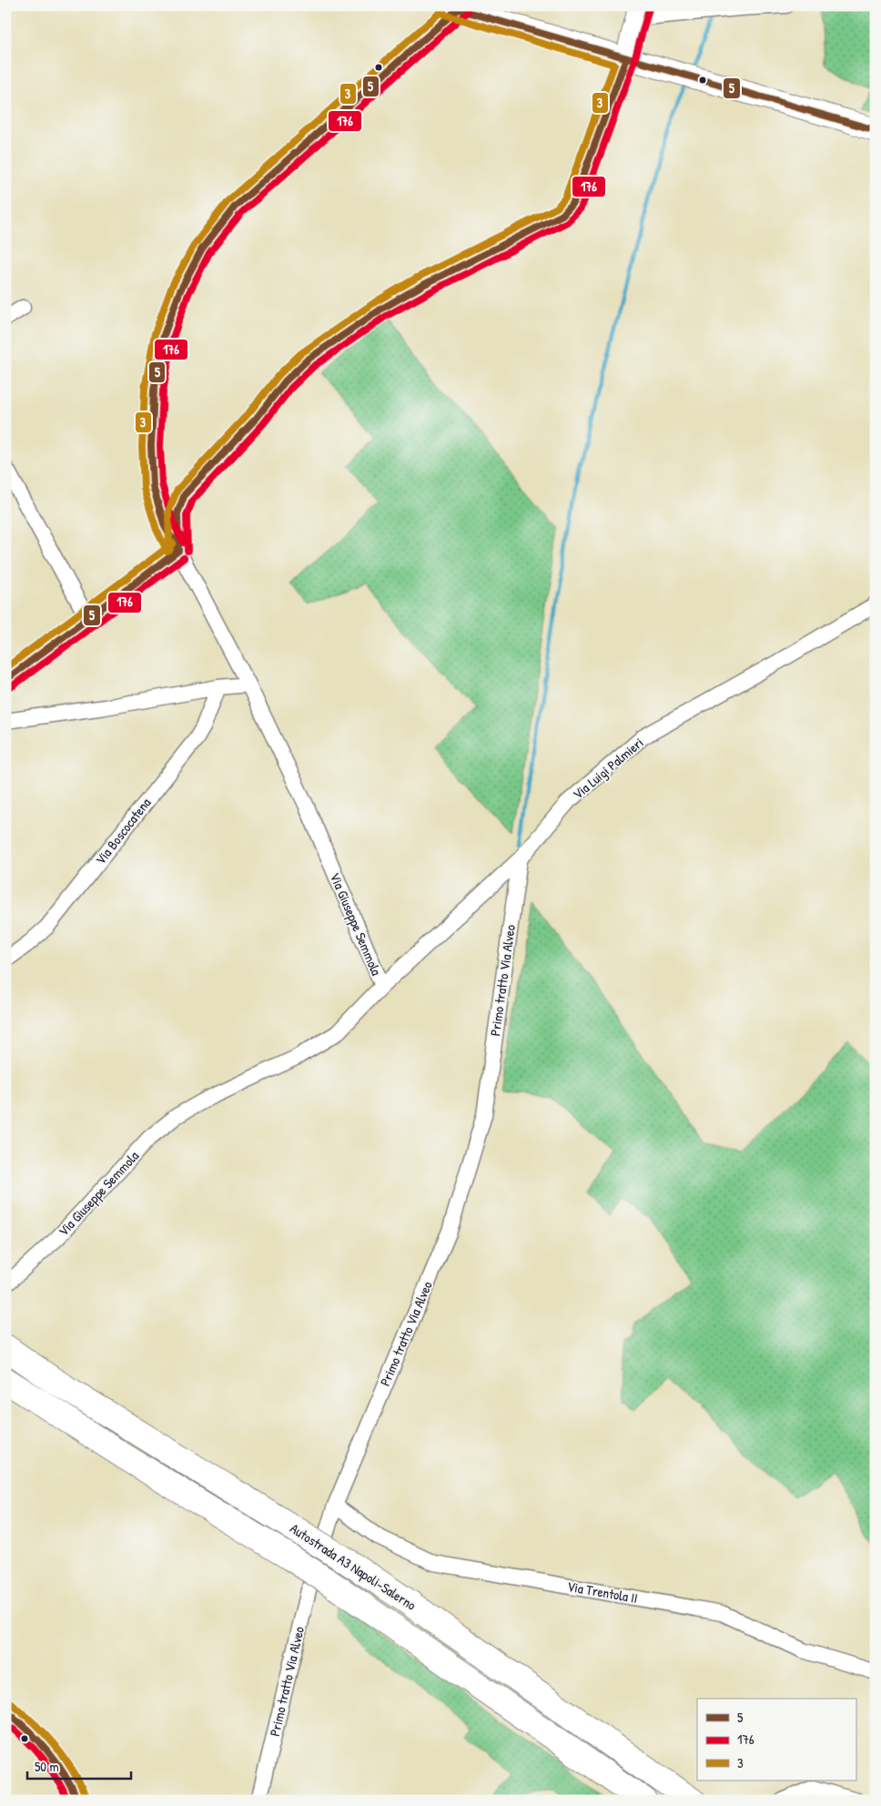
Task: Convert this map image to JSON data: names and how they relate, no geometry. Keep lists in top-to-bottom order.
{
  "streets": {
    "highway": ["Autostrada A3 Napoli-Salerno"],
    "street": [
      "Via Luigi Palmieri",
      "Via Boscocatena",
      "Via Giuseppe Semmola",
      "Primo tratto Via Alveo",
      "Via Trentola II"
    ]
  },
  "crossings": [
    ["Via Luigi Palmieri", "Via Giuseppe Semmola"],
    ["Via Luigi Palmieri", "Primo tratto Via Alveo"],
    ["Primo tratto Via Alveo", "Via Trentola II"]
  ],
  "lines": ["transit line 3", "transit line 176", "transit line 5"],
  "legend": ["5", "176", "3"],
  "scale_bar": "50 m"
}
